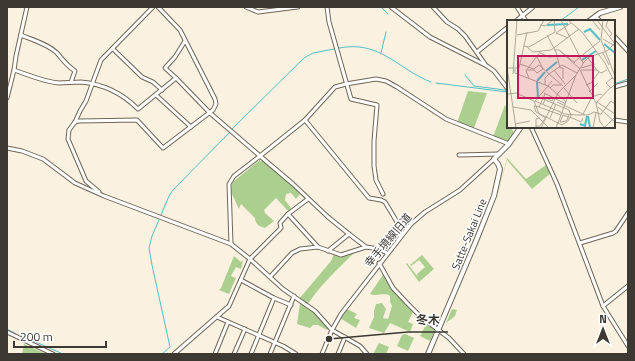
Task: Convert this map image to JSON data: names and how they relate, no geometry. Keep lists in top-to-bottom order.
{
  "streets": {
    "main road": ["Satte-Sakai Line"],
    "street": ["幸手境線旧道"]
  },
  "crossings": [
    ["Satte-Sakai Line", "幸手境線旧道"]
  ],
  "places": ["冬木"],
  "scale_bar": "200 m",
  "north": "top"
}
